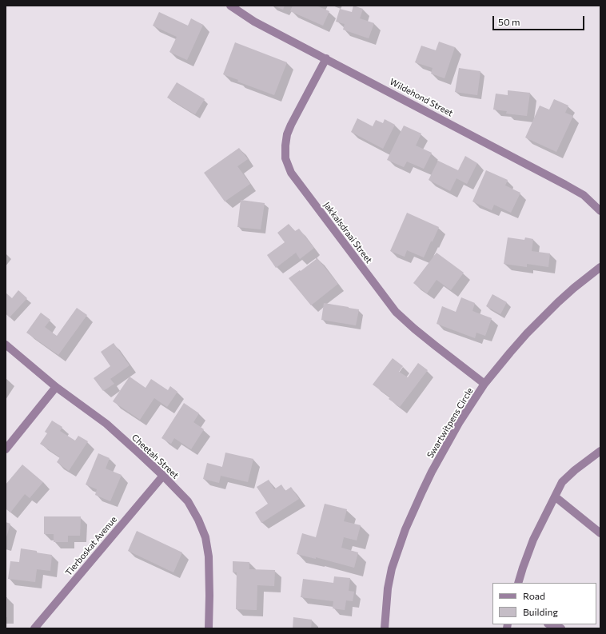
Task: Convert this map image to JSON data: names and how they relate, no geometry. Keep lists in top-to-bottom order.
{
  "streets": {
    "street": [
      "Wildehond Street",
      "Jakkalsdraai Street",
      "Swartwitpens Circle",
      "Cheetah Street",
      "Tierboskat Avenue"
    ]
  },
  "crossings": [
    ["Wildehond Street", "Jakkalsdraai Street"],
    ["Jakkalsdraai Street", "Swartwitpens Circle"],
    ["Cheetah Street", "Tierboskat Avenue"]
  ],
  "legend": ["Road", "Building"],
  "scale_bar": "50 m"
}
